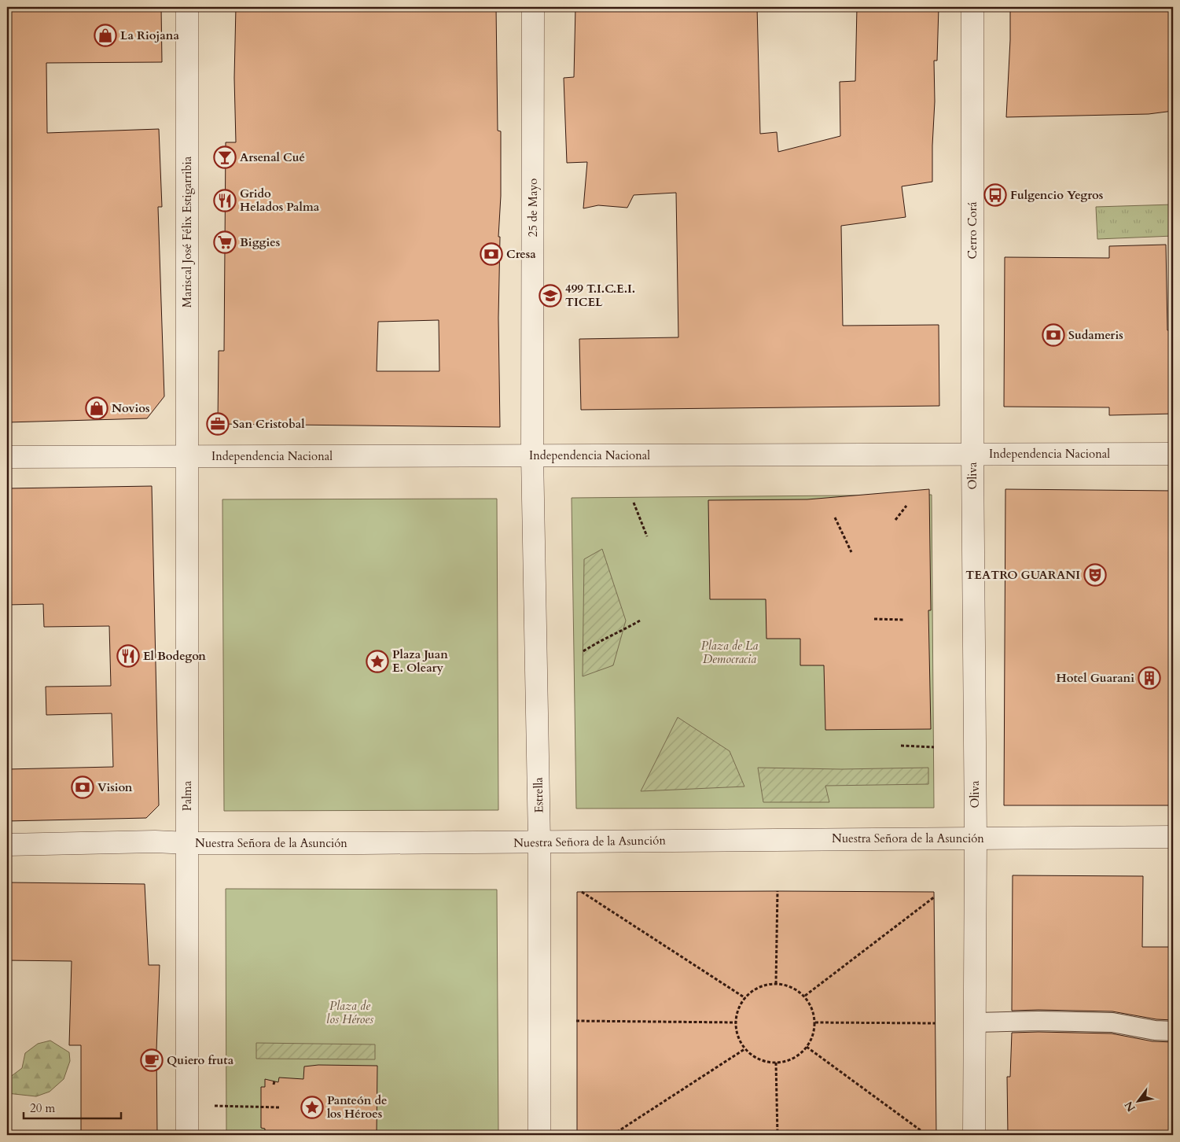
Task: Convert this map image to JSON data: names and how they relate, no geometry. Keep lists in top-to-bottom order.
{
  "streets": {
    "street": [
      "25 de Mayo",
      "Cerro Corá",
      "Mariscal José Félix Estigarribia",
      "Independencia Nacional",
      "Oliva",
      "Estrella",
      "Palma",
      "Nuestra Señora de la Asunción"
    ]
  },
  "crossings": [
    ["25 de Mayo", "Independencia Nacional"],
    ["25 de Mayo", "Estrella"],
    ["Cerro Corá", "Independencia Nacional"],
    ["Cerro Corá", "Oliva"],
    ["Mariscal José Félix Estigarribia", "Independencia Nacional"],
    ["Mariscal José Félix Estigarribia", "Palma"],
    ["Independencia Nacional", "Oliva"],
    ["Independencia Nacional", "Estrella"],
    ["Independencia Nacional", "Palma"],
    ["Oliva", "Nuestra Señora de la Asunción"],
    ["Estrella", "Nuestra Señora de la Asunción"],
    ["Palma", "Nuestra Señora de la Asunción"]
  ],
  "parks": ["Plaza de La Democracia", "Plaza de los Héroes"],
  "places": {
    "shop": ["La Riojana", "Novios"],
    "bar": ["Arsenal Cué"],
    "bus stop": ["Fulgencio Yegros"],
    "restaurant": ["Grido Helados Palma", "El Bodegon"],
    "supermarket": ["Biggies"],
    "bank": ["Cresa", "Sudameris", "Vision"],
    "school or university": ["499 T.I.C.E.I. TICEL"],
    "office": ["San Cristobal"],
    "theatre": ["TEATRO GUARANI"],
    "place": ["Plaza Juan E. Oleary", "Panteón de los Héroes"],
    "building": ["Hotel Guarani"],
    "cafe": ["Quiero fruta"]
  },
  "scale_bar": "20 m",
  "north": "bottom left"
}
